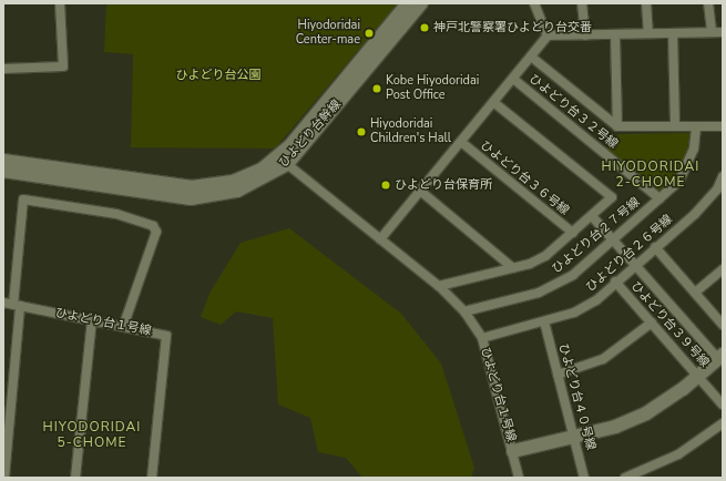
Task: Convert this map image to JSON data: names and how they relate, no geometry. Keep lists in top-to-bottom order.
{
  "streets": {
    "street": [
      "ひよどり台３２号線",
      "ひよどり台幹線",
      "ひよどり台３６号線",
      "ひよどり台２７号線",
      "ひよどり台２６号線",
      "ひよどり台１号線",
      "ひよどり台３９号線",
      "ひよどり台４０号線"
    ]
  },
  "crossings": [
    ["ひよどり台３２号線", "ひよどり台２７号線"],
    ["ひよどり台幹線", "ひよどり台１号線"],
    ["ひよどり台２７号線", "ひよどり台１号線"],
    ["ひよどり台２６号線", "ひよどり台１号線"],
    ["ひよどり台２６号線", "ひよどり台３９号線"],
    ["ひよどり台２６号線", "ひよどり台４０号線"],
    ["ひよどり台１号線", "ひよどり台３９号線"],
    ["ひよどり台１号線", "ひよどり台４０号線"]
  ],
  "districts": ["HIYODORIDAI 2-CHOME", "HIYODORIDAI 5-CHOME"],
  "parks": ["ひよどり台公園"],
  "places": [
    "神戸北警察署ひよどり台交番",
    "Hiyodoridai Center-mae",
    "Kobe Hiyodoridai Post Office",
    "Hiyodoridai Children's Hall",
    "ひよどり台保育所"
  ]
}
